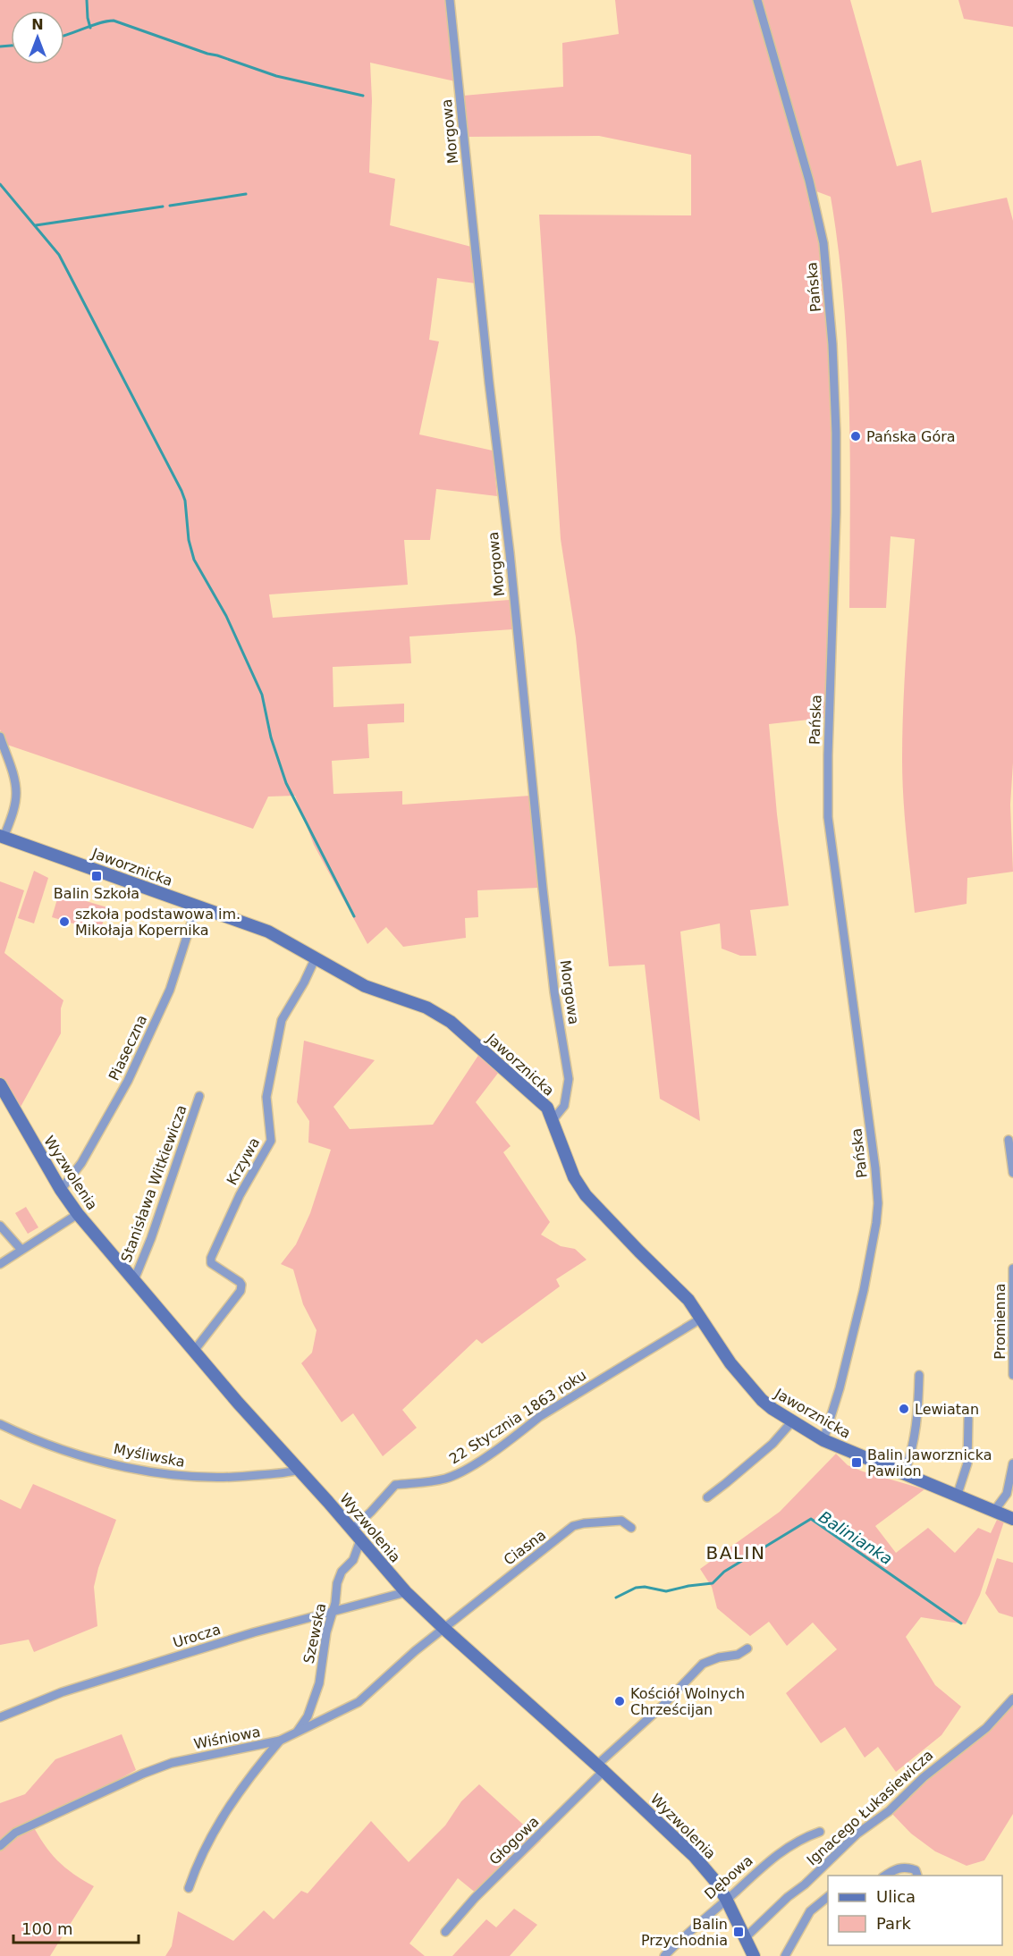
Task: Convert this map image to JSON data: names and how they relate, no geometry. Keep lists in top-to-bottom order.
{
  "streets": {
    "street": [
      "Morgowa",
      "Pańska",
      "Jaworznicka",
      "Piaseczna",
      "Krzywa",
      "Wyzwolenia",
      "Stanisława Witkiewicza",
      "Promienna",
      "22 Stycznia 1863 roku",
      "Myśliwska",
      "Ciasna",
      "Szewska",
      "Urocza",
      "Wiśniowa",
      "Ignacego Łukasiewicza",
      "Głogowa",
      "Dębowa"
    ]
  },
  "crossings": [
    ["Morgowa", "Jaworznicka"],
    ["Pańska", "Jaworznicka"],
    ["Jaworznicka", "Piaseczna"],
    ["Jaworznicka", "Krzywa"],
    ["Jaworznicka", "22 Stycznia 1863 roku"],
    ["Piaseczna", "Wyzwolenia"],
    ["Krzywa", "Wyzwolenia"],
    ["Wyzwolenia", "Stanisława Witkiewicza"],
    ["Wyzwolenia", "22 Stycznia 1863 roku"],
    ["Wyzwolenia", "Myśliwska"],
    ["Wyzwolenia", "Ciasna"],
    ["Wyzwolenia", "Szewska"],
    ["Wyzwolenia", "Urocza"],
    ["Wyzwolenia", "Wiśniowa"],
    ["Wyzwolenia", "Ignacego Łukasiewicza"],
    ["Wyzwolenia", "Głogowa"],
    ["Wyzwolenia", "Dębowa"],
    ["Ciasna", "Wiśniowa"],
    ["Szewska", "Urocza"],
    ["Szewska", "Wiśniowa"]
  ],
  "districts": ["BALIN"],
  "water": ["Balinianka"],
  "places": {
    "other": [
      "Pańska Góra",
      "szkoła podstawowa im. Mikołaja Kopernika",
      "Lewiatan",
      "Kościół Wolnych Chrześcijan"
    ],
    "transit": ["Balin Szkoła", "Balin Jaworznicka Pawilon", "Balin Przychodnia"]
  },
  "legend": ["Ulica", "Park"],
  "scale_bar": "100 m",
  "north": "top"
}
